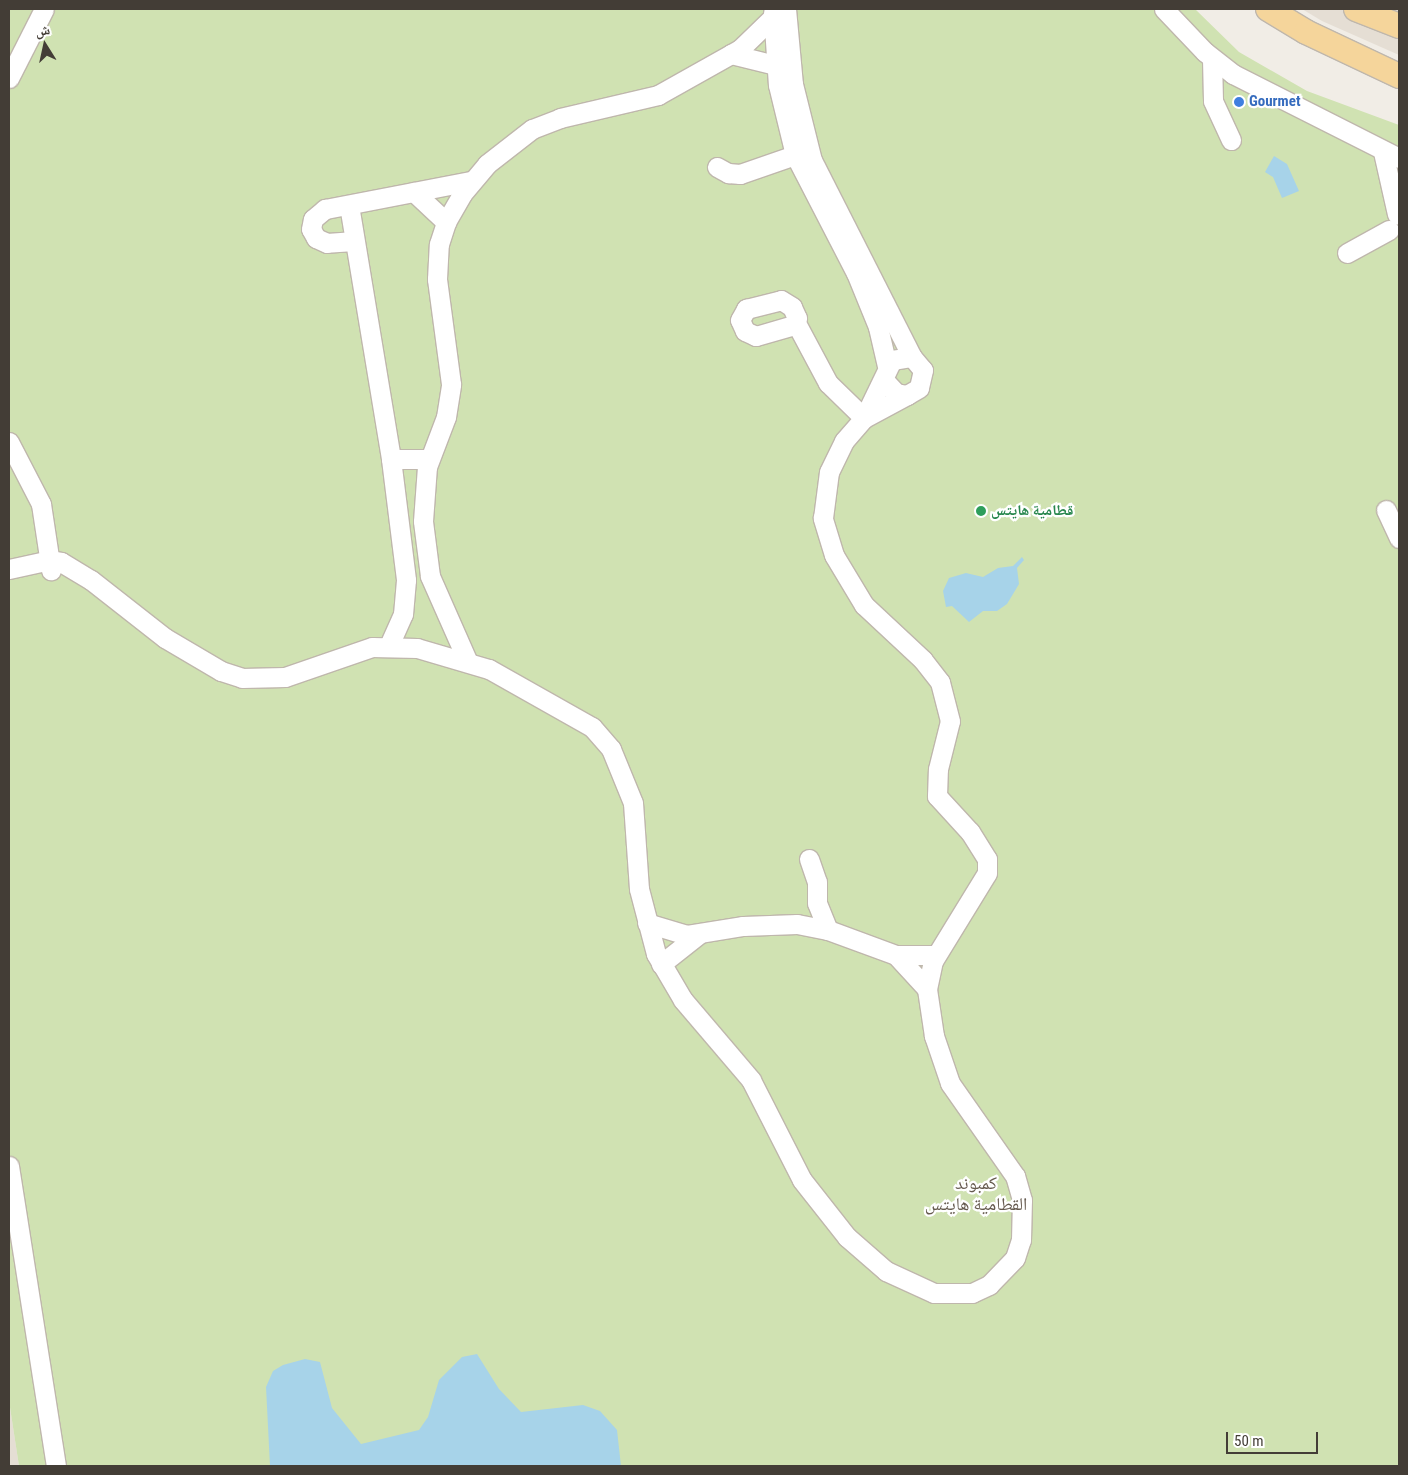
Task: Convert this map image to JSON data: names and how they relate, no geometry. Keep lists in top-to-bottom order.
{
  "districts": ["كمبوند القطامية هايتس"],
  "places": ["Gourmet", "قطامية هايتس"],
  "scale_bar": "50 m",
  "north": "top"
}
